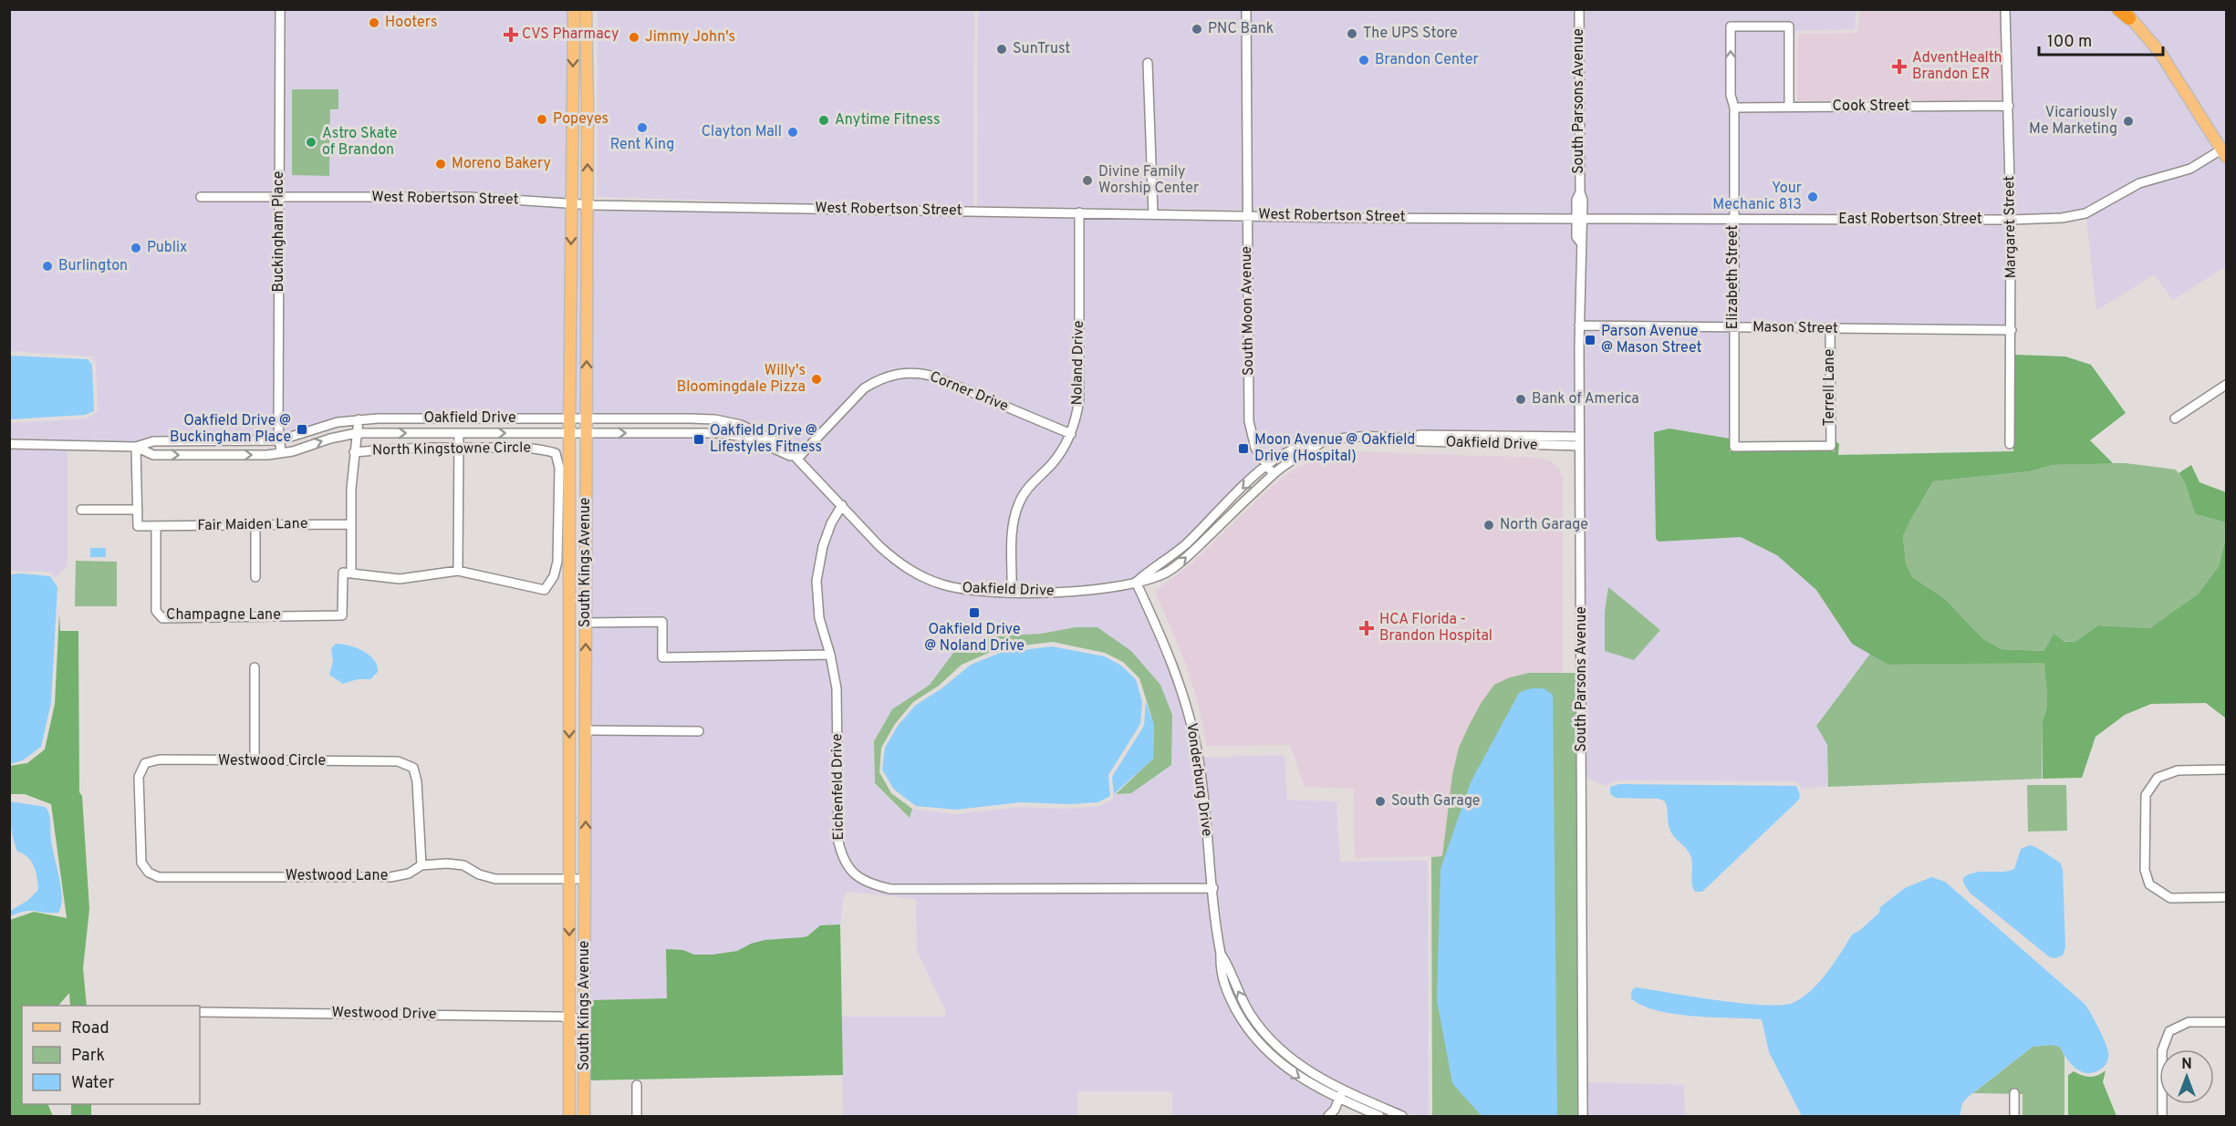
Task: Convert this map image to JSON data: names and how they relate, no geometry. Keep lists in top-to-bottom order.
{
  "streets": {
    "main road": ["South Kings Avenue"],
    "street": [
      "South Parsons Avenue",
      "Cook Street",
      "West Robertson Street",
      "East Robertson Street",
      "Margaret Street",
      "Buckingham Place",
      "Elizabeth Street",
      "South Moon Avenue",
      "Mason Street",
      "Noland Drive",
      "Terrell Lane",
      "Corner Drive",
      "Oakfield Drive",
      "North Kingstowne Circle",
      "Fair Maiden Lane",
      "Champagne Lane",
      "Westwood Circle",
      "Vonderburg Drive",
      "Eichenfeld Drive",
      "Westwood Lane",
      "Westwood Drive"
    ]
  },
  "crossings": [
    ["South Parsons Avenue", "West Robertson Street"],
    ["South Parsons Avenue", "East Robertson Street"],
    ["South Parsons Avenue", "Mason Street"],
    ["South Parsons Avenue", "Oakfield Drive"],
    ["Cook Street", "Margaret Street"],
    ["Cook Street", "Elizabeth Street"],
    ["West Robertson Street", "East Robertson Street"],
    ["West Robertson Street", "Buckingham Place"],
    ["West Robertson Street", "South Moon Avenue"],
    ["West Robertson Street", "Noland Drive"],
    ["West Robertson Street", "South Kings Avenue"],
    ["East Robertson Street", "Margaret Street"],
    ["East Robertson Street", "Elizabeth Street"],
    ["Margaret Street", "Mason Street"],
    ["Buckingham Place", "Oakfield Drive"],
    ["Elizabeth Street", "Mason Street"],
    ["Elizabeth Street", "Terrell Lane"],
    ["South Moon Avenue", "Oakfield Drive"],
    ["Mason Street", "Terrell Lane"],
    ["Noland Drive", "Corner Drive"],
    ["Noland Drive", "Oakfield Drive"],
    ["Corner Drive", "Oakfield Drive"],
    ["Oakfield Drive", "South Kings Avenue"],
    ["Oakfield Drive", "Vonderburg Drive"],
    ["Oakfield Drive", "Eichenfeld Drive"],
    ["North Kingstowne Circle", "Fair Maiden Lane"],
    ["North Kingstowne Circle", "Champagne Lane"],
    ["Fair Maiden Lane", "Champagne Lane"],
    ["South Kings Avenue", "Westwood Lane"],
    ["South Kings Avenue", "Westwood Drive"],
    ["Westwood Circle", "Westwood Lane"],
    ["Vonderburg Drive", "Eichenfeld Drive"]
  ],
  "places": {
    "other": [
      "Hooters",
      "PNC Bank",
      "The UPS Store",
      "Jimmy John's",
      "SunTrust",
      "Brandon Center",
      "Popeyes",
      "Anytime Fitness",
      "Vicariously Me Marketing",
      "Rent King",
      "Clayton Mall",
      "Astro Skate of Brandon",
      "Moreno Bakery",
      "Divine Family Worship Center",
      "Your Mechanic 813",
      "Publix",
      "Burlington",
      "Willy's Bloomingdale Pizza",
      "Bank of America",
      "North Garage",
      "South Garage"
    ],
    "health": ["CVS Pharmacy", "AdventHealth Brandon ER", "HCA Florida - Brandon Hospital"],
    "transit": [
      "Parson Avenue @ Mason Street",
      "Oakfield Drive @ Buckingham Place",
      "Oakfield Drive @ Lifestyles Fitness",
      "Moon Avenue @ Oakfield Drive (Hospital)",
      "Oakfield Drive @ Noland Drive"
    ]
  },
  "legend": ["Road", "Park", "Water"],
  "scale_bar": "100 m",
  "north": "top"
}
